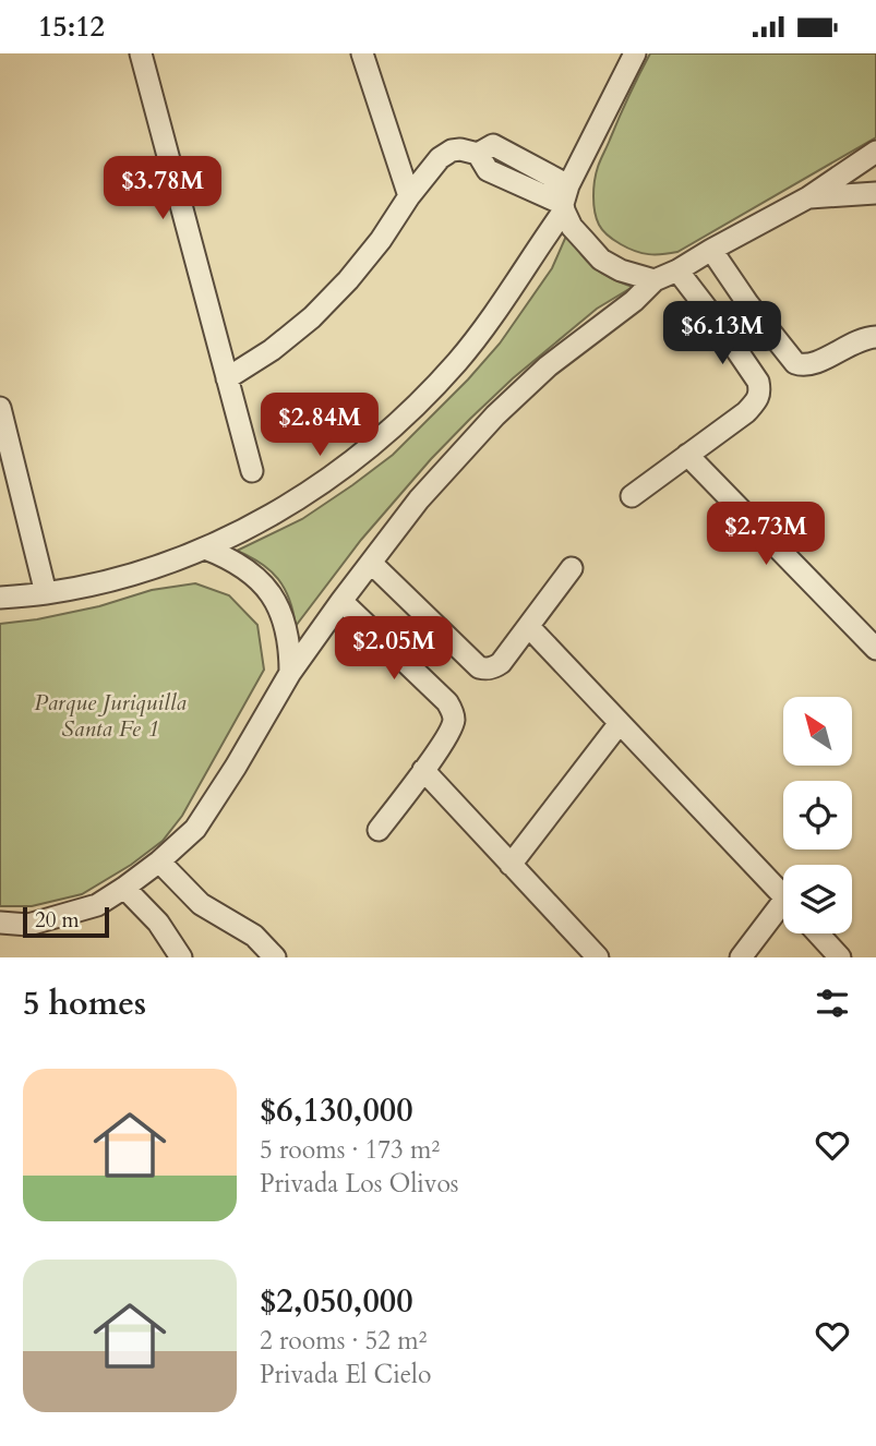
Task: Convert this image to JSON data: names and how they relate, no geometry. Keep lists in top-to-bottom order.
{
  "parks": ["Parque Juriquilla Santa Fe 1"],
  "scale_bar": "20 m",
  "north": "top left",
  "page": {
    "status": "15:12",
    "price": [
      "$3.78M",
      "$6.13M",
      "$2.84M",
      "$2.73M",
      "$2.05M"
    ],
    "scale": "20 m",
    "heading": "5 homes",
    "list": [
      {
        "name": "$6,130,000",
        "note": "5 rooms · 173 m² · Privada Los Olivos"
      },
      {
        "name": "$2,050,000",
        "note": "2 rooms · 52 m² · Privada El Cielo"
      }
    ]
  }
}
